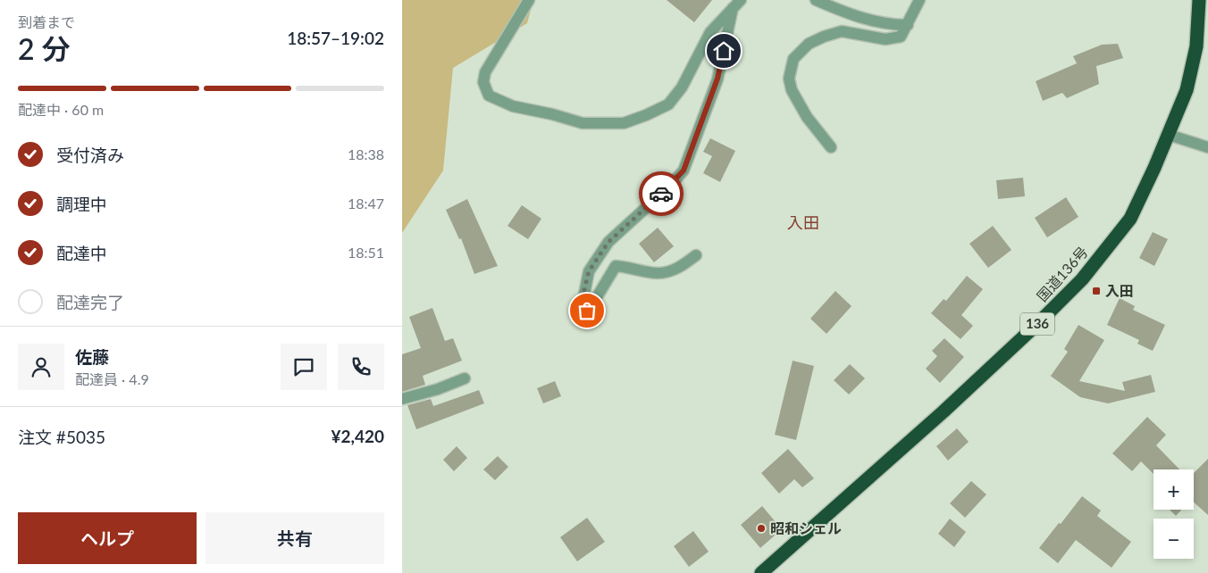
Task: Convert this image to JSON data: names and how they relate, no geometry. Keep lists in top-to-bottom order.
{
  "streets": {
    "highway": ["国道136号", "136"]
  },
  "districts": ["入田"],
  "places": {
    "transit": ["入田"],
    "other": ["昭和シェル"]
  },
  "page": {
    "heading": ["2 分", "到着まで", "18:57–19:02"],
    "panel": [
      "佐藤",
      "配達員 · 4.9",
      "注文 #5035",
      "¥2,420"
    ],
    "bar": "配達中 · 60 m",
    "list": [
      ["受付済み", "18:38"],
      ["調理中", "18:47"],
      ["配達中", "18:51"],
      "配達完了"
    ],
    "map_buttons": ["+", "−"],
    "buttons": ["ヘルプ", "共有"]
  }
}
